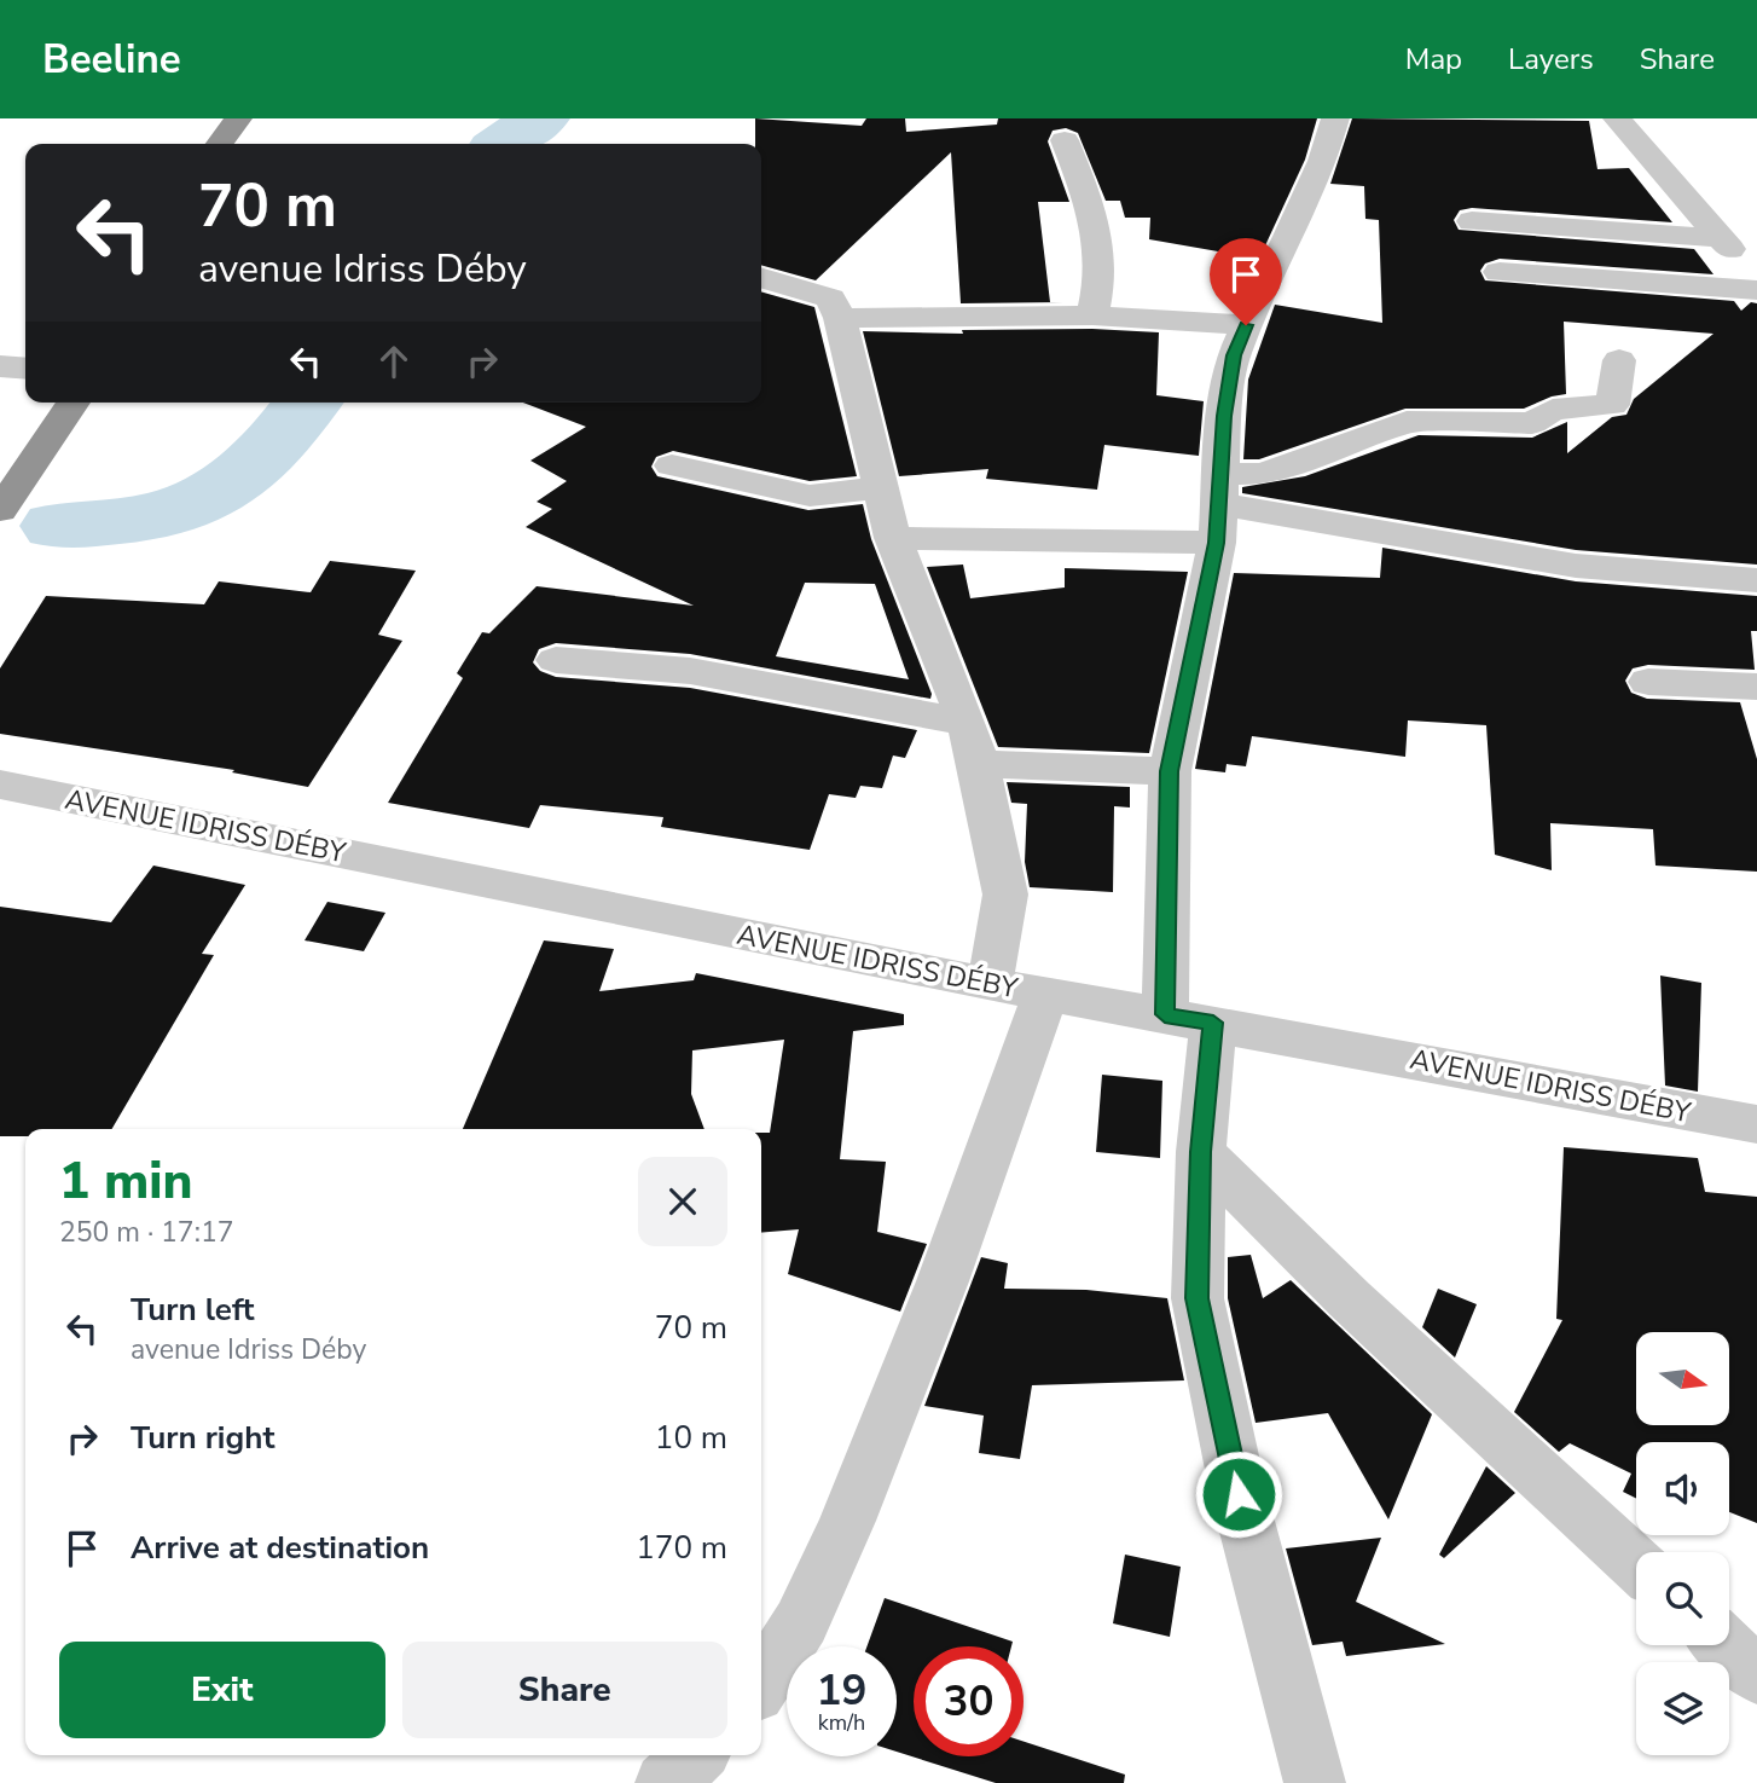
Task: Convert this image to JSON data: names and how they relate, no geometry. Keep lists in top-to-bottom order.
{
  "streets": {
    "street": ["AVENUE IDRISS DÉBY"]
  },
  "north": "right",
  "page": {
    "header": "Beeline",
    "nav": ["Map", "Layers", "Share"],
    "turn": ["70 m", "avenue Idriss Déby"],
    "heading": ["1 min", "250 m · 17:17"],
    "list": [
      {
        "name": "Turn left",
        "note": "avenue Idriss Déby",
        "value": "70 m"
      },
      {
        "name": "Turn right",
        "value": "10 m"
      },
      {
        "name": "Arrive at destination",
        "value": "170 m"
      }
    ],
    "buttons": ["Exit", "Share"],
    "speed": "19 km/h",
    "limit": "30"
  }
}
